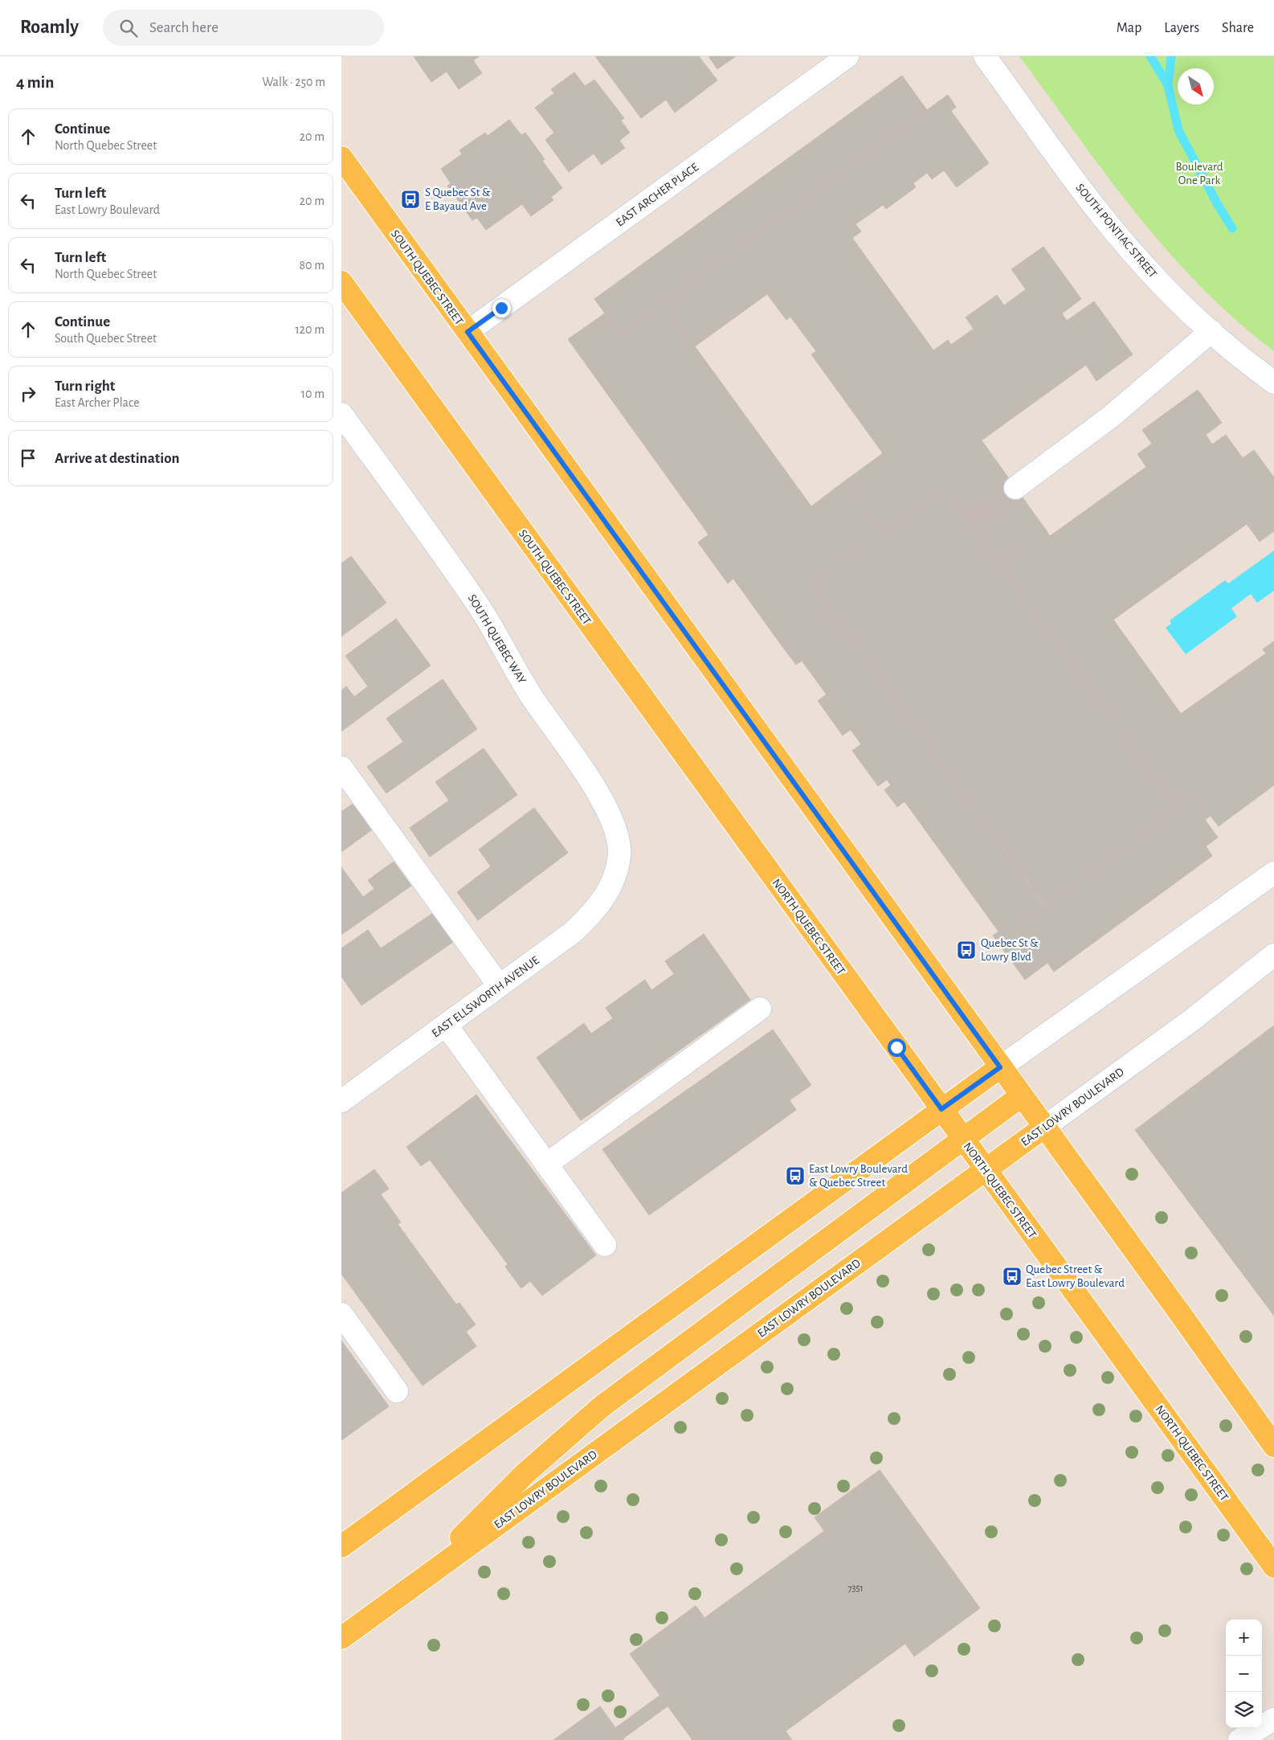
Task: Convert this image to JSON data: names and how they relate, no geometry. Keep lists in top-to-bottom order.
{
  "streets": {
    "main road": ["SOUTH QUEBEC STREET", "NORTH QUEBEC STREET", "EAST LOWRY BOULEVARD"],
    "street": [
      "EAST ARCHER PLACE",
      "SOUTH PONTIAC STREET",
      "SOUTH QUEBEC WAY",
      "EAST ELLSWORTH AVENUE"
    ]
  },
  "crossings": [
    ["EAST ARCHER PLACE", "SOUTH QUEBEC STREET"],
    ["SOUTH QUEBEC STREET", "NORTH QUEBEC STREET"],
    ["SOUTH QUEBEC WAY", "EAST ELLSWORTH AVENUE"],
    ["NORTH QUEBEC STREET", "EAST LOWRY BOULEVARD"]
  ],
  "parks": ["Boulevard One Park"],
  "places": {
    "bus stop": [
      "S Quebec St & E Bayaud Ave",
      "Quebec St & Lowry Blvd",
      "East Lowry Boulevard & Quebec Street",
      "Quebec Street & East Lowry Boulevard"
    ]
  },
  "house_numbers": ["7351"],
  "north": "bottom right",
  "page": {
    "header": "Roamly",
    "search": "Search here",
    "nav": ["Map", "Layers", "Share"],
    "heading": ["4 min", "Walk · 250 m"],
    "list": [
      ["Continue", "North Quebec Street", "20 m"],
      ["Turn left", "East Lowry Boulevard", "20 m"],
      ["Turn left", "North Quebec Street", "80 m"],
      ["Continue", "South Quebec Street", "120 m"],
      ["Turn right", "East Archer Place", "10 m"],
      "Arrive at destination"
    ],
    "map_buttons": ["+", "−"]
  }
}
